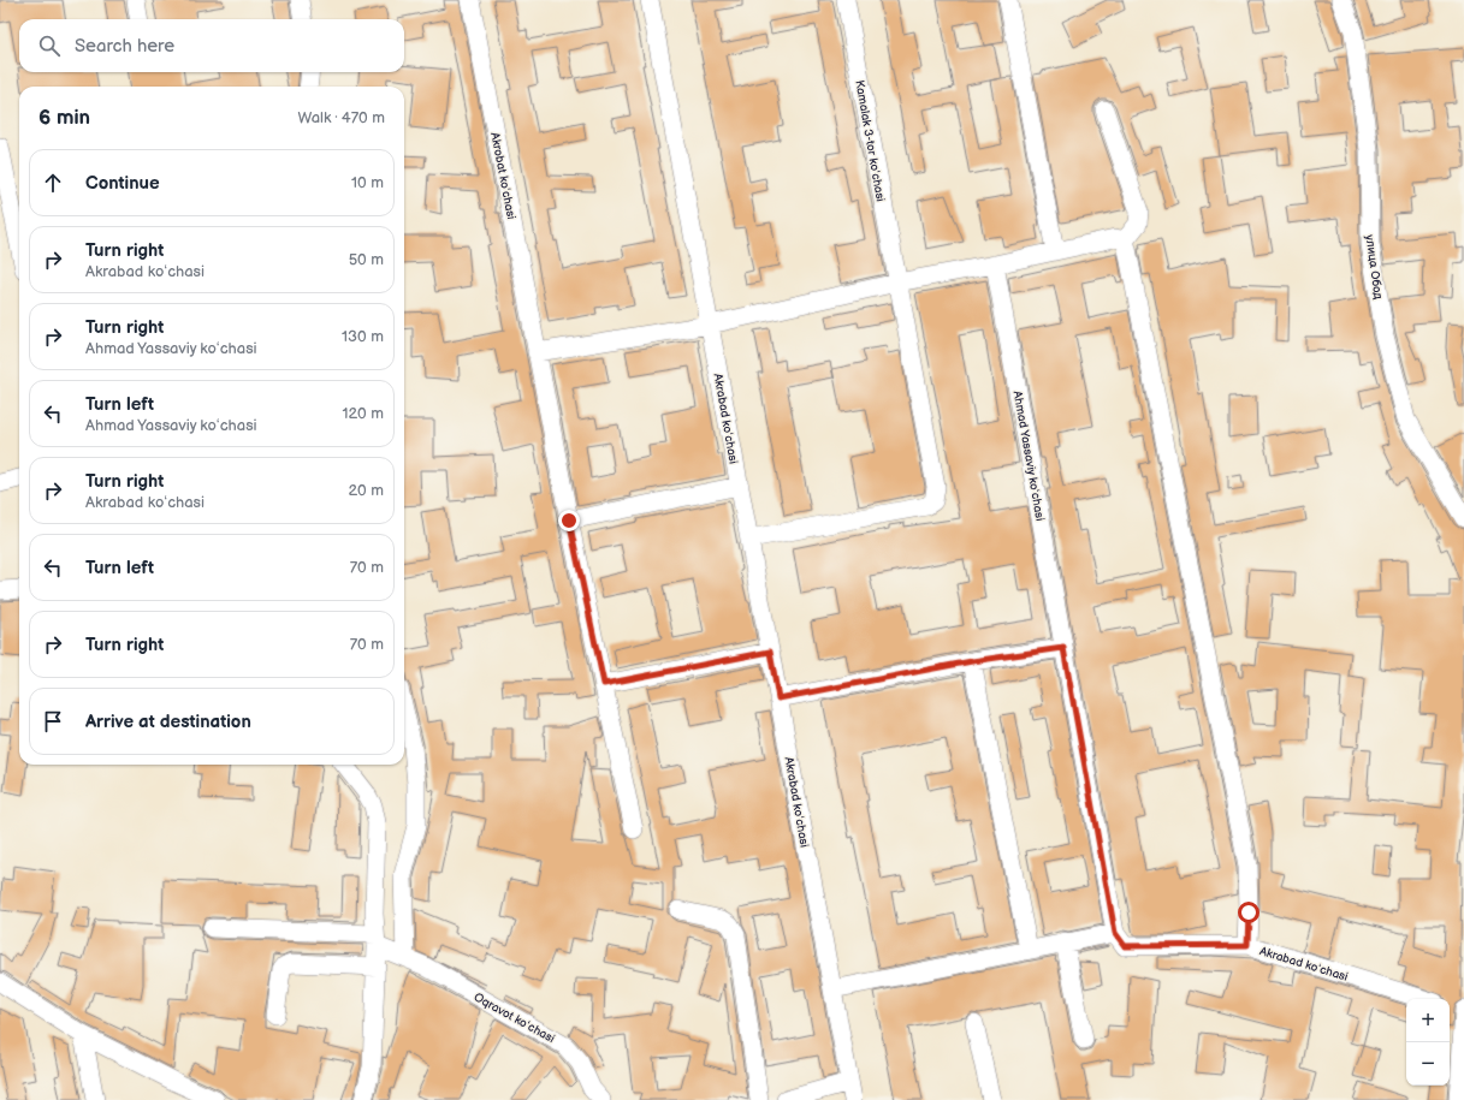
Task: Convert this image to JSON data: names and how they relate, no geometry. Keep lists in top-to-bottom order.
{
  "streets": {
    "street": [
      "Kamalak 3-tor koʻchasi",
      "Akrobat koʻchasi",
      "улица Обод",
      "Akrabad koʻchasi",
      "Ahmad Yassaviy koʻchasi",
      "Oqravot koʻchasi"
    ]
  },
  "crossings": [
    ["Kamalak 3-tor koʻchasi", "Akrabad koʻchasi"],
    ["Akrabad koʻchasi", "Ahmad Yassaviy koʻchasi"]
  ],
  "page": {
    "search": "Search here",
    "heading": ["6 min", "Walk · 470 m"],
    "list": [
      ["Continue", "10 m"],
      ["Turn right", "Akrabad koʻchasi", "50 m"],
      ["Turn right", "Ahmad Yassaviy koʻchasi", "130 m"],
      ["Turn left", "Ahmad Yassaviy koʻchasi", "120 m"],
      ["Turn right", "Akrabad koʻchasi", "20 m"],
      ["Turn left", "70 m"],
      ["Turn right", "70 m"],
      "Arrive at destination"
    ],
    "map_buttons": ["+", "−"]
  }
}
